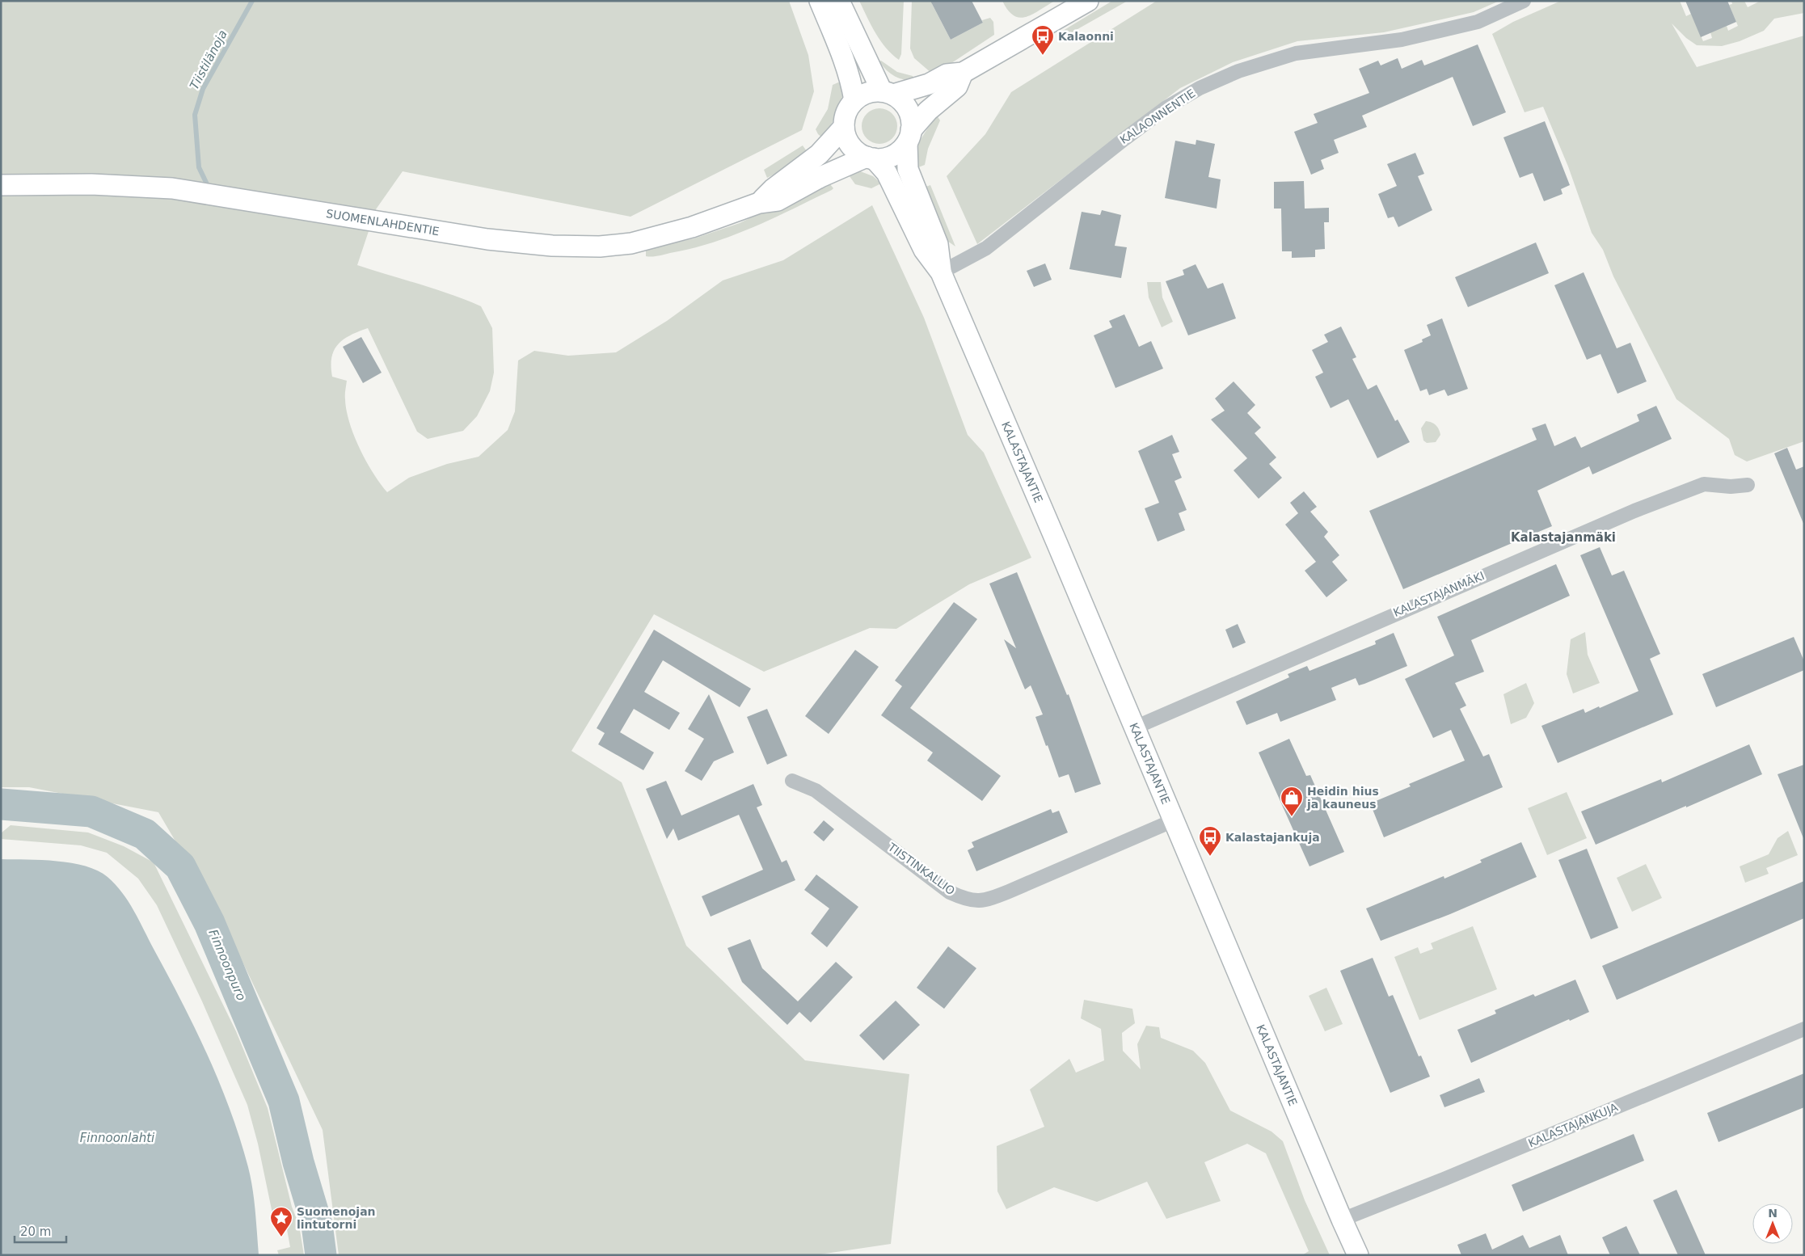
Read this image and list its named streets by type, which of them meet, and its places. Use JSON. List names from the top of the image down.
{
  "streets": {
    "main road": ["SUOMENLAHDENTIE", "KALASTAJANTIE"],
    "street": [
      "KALAONNENTIE",
      "KALASTAJANMÄKI",
      "TIISTINKALLIO",
      "KALASTAJANKUJA"
    ]
  },
  "crossings": [
    ["KALAONNENTIE", "KALASTAJANTIE"],
    ["SUOMENLAHDENTIE", "KALASTAJANTIE"],
    ["KALASTAJANTIE", "KALASTAJANMÄKI"],
    ["KALASTAJANTIE", "TIISTINKALLIO"],
    ["KALASTAJANTIE", "KALASTAJANKUJA"]
  ],
  "districts": ["Kalastajanmäki"],
  "water": ["Tiistilänoja", "Finnoonpuro", "Finnoonlahti"],
  "places": {
    "bus stop": ["Kalaonni", "Kalastajankuja"],
    "shop": ["Heidin hius ja kauneus"],
    "place": ["Suomenojan lintutorni"]
  },
  "scale_bar": "20 m",
  "north": "top"
}
